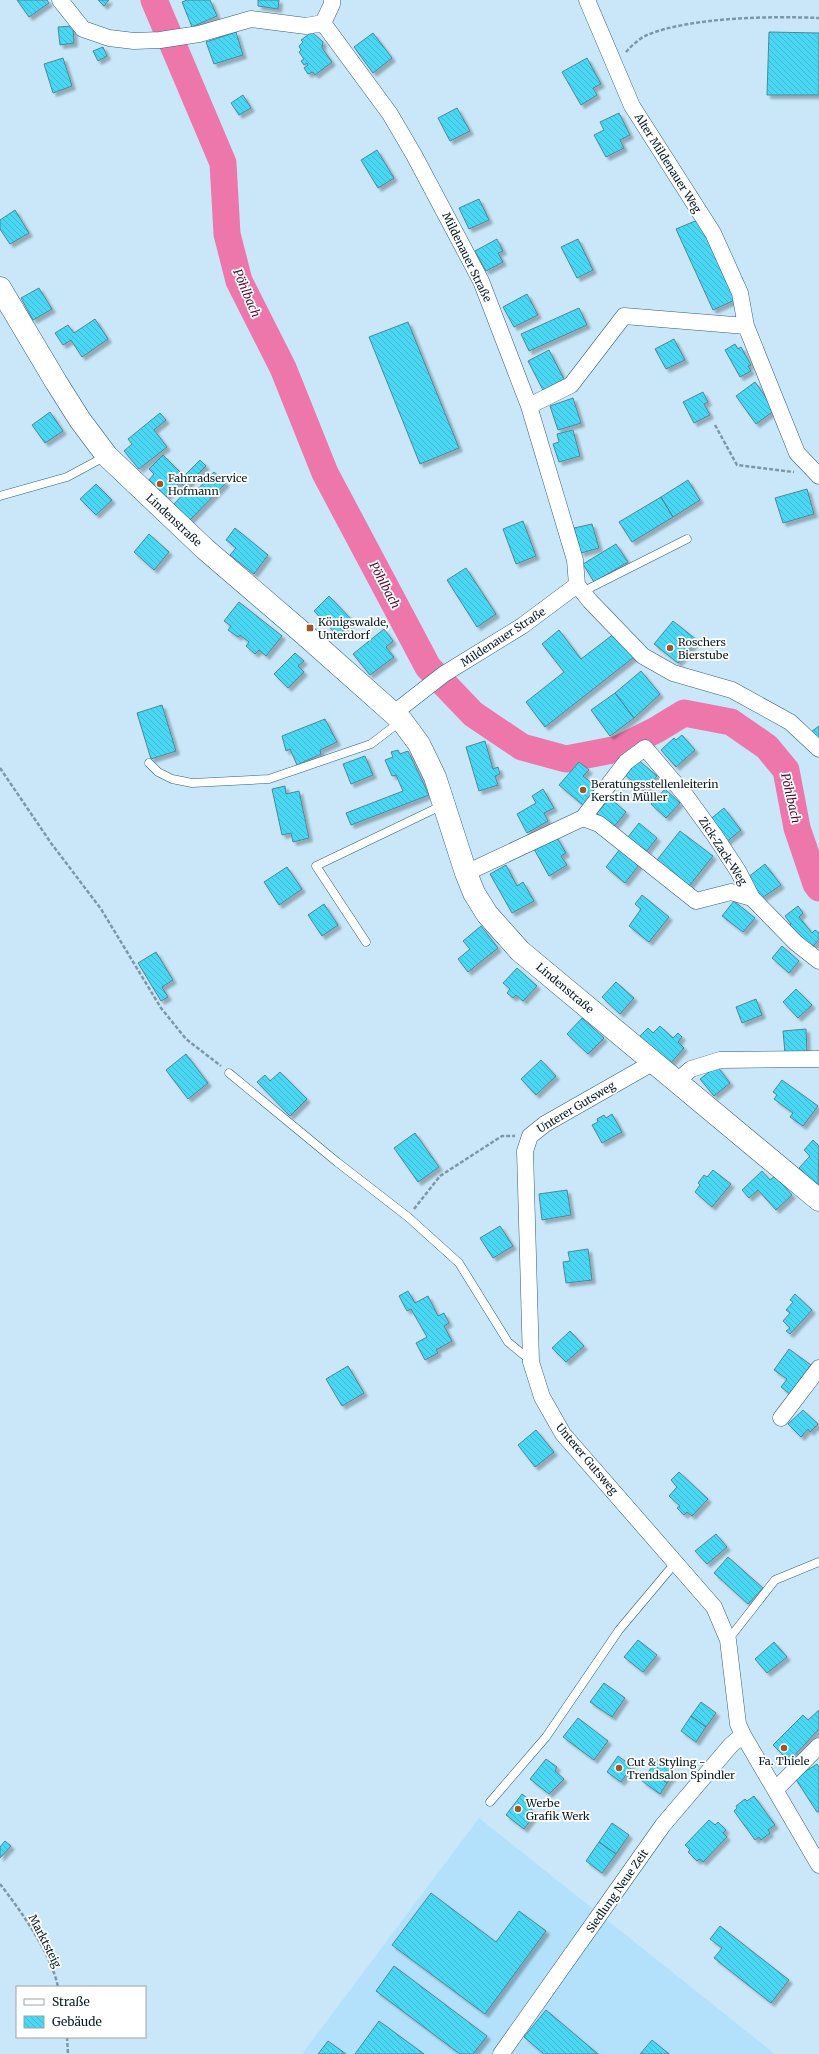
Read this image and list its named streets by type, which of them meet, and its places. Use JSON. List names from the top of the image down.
{
  "streets": {
    "main road": ["Lindenstraße"],
    "street": [
      "Alter Mildenauer Weg",
      "Mildenauer Straße",
      "Zick-Zack-Weg",
      "Unterer Gutsweg",
      "Siedlung Neue Zeit"
    ],
    "path": ["Marktsteig"]
  },
  "crossings": [
    ["Mildenauer Straße", "Lindenstraße"],
    ["Lindenstraße", "Zick-Zack-Weg"],
    ["Lindenstraße", "Unterer Gutsweg"],
    ["Unterer Gutsweg", "Siedlung Neue Zeit"]
  ],
  "water": ["Pöhlbach"],
  "places": {
    "other": [
      "Fahrradservice Hofmann",
      "Roschers Bierstube",
      "Beratungsstellenleiterin Kerstin Müller",
      "Fa. Thiele",
      "Cut & Styling - Trendsalon Spindler",
      "Werbe Grafik Werk"
    ],
    "transit": ["Königswalde, Unterdorf"]
  },
  "legend": ["Straße", "Gebäude"]
}
